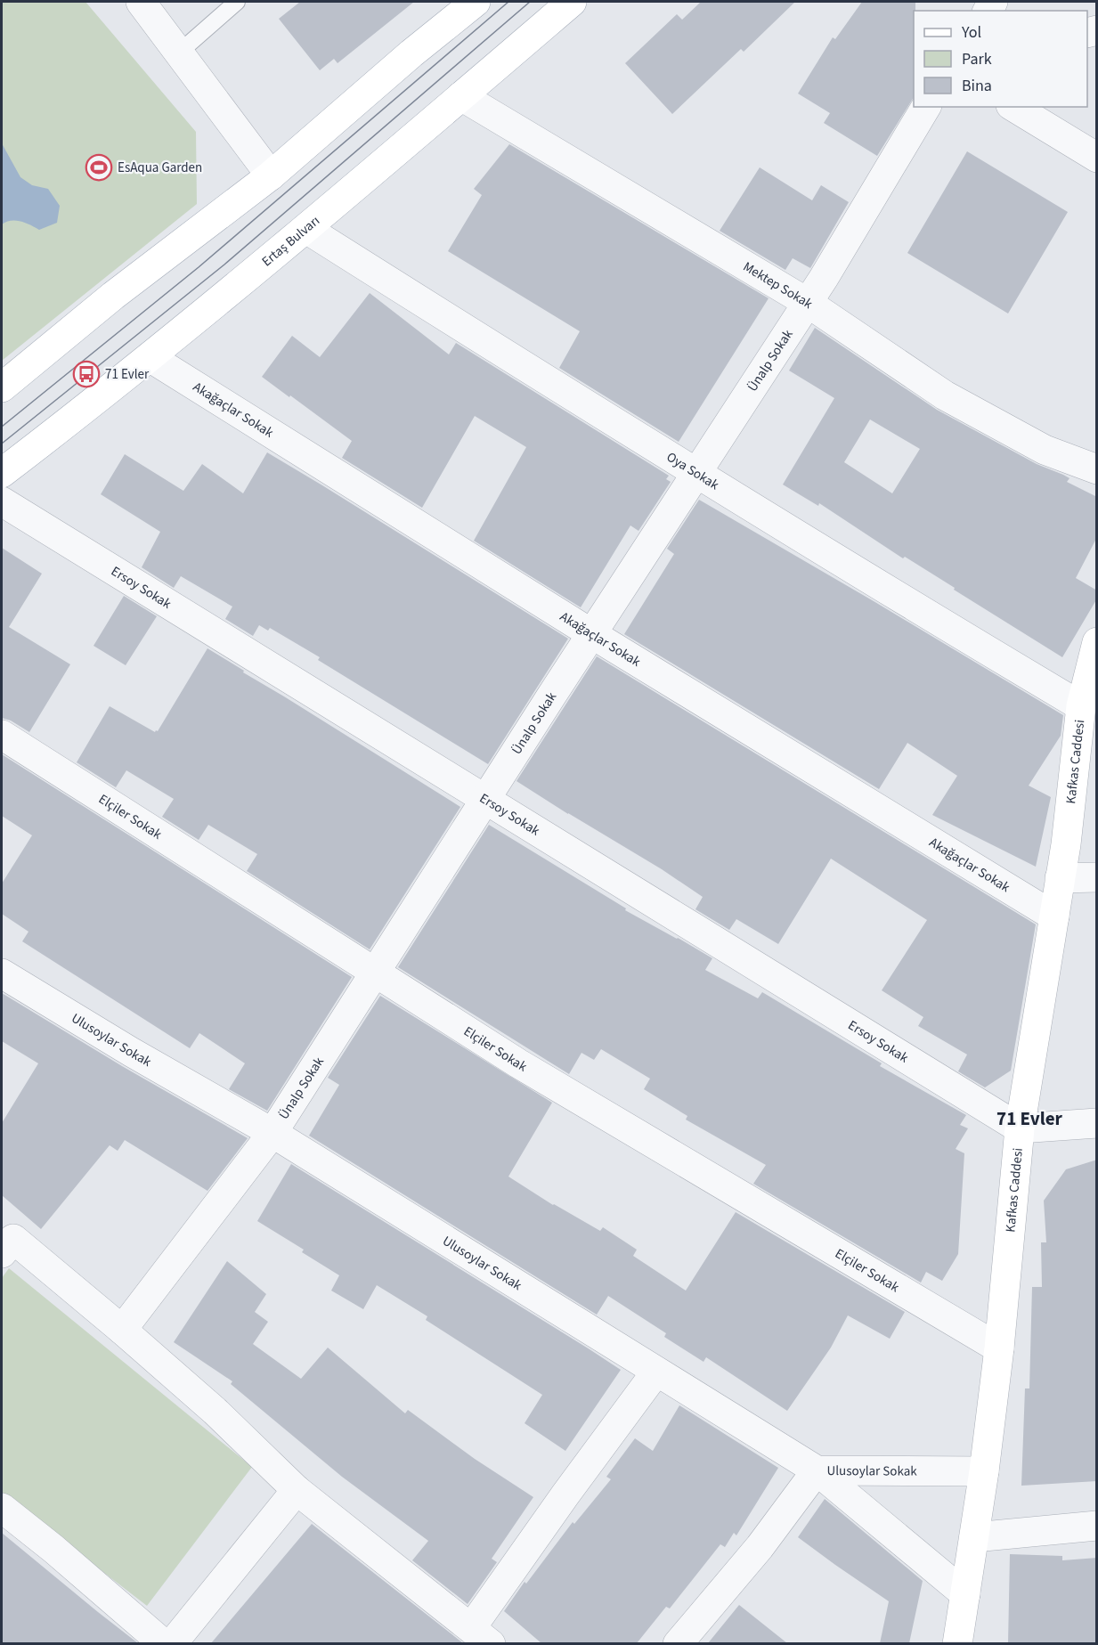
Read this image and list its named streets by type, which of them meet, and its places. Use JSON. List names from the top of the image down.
{
  "streets": {
    "main road": ["Ertaş Bulvarı", "Kafkas Caddesi"],
    "street": [
      "Mektep Sokak",
      "Ünalp Sokak",
      "Akağaçlar Sokak",
      "Oya Sokak",
      "Ersoy Sokak",
      "Elçiler Sokak",
      "Ulusoylar Sokak"
    ]
  },
  "crossings": [
    ["Ertaş Bulvarı", "Mektep Sokak"],
    ["Ertaş Bulvarı", "Akağaçlar Sokak"],
    ["Ertaş Bulvarı", "Oya Sokak"],
    ["Mektep Sokak", "Ünalp Sokak"],
    ["Ünalp Sokak", "Akağaçlar Sokak"],
    ["Ünalp Sokak", "Oya Sokak"],
    ["Ünalp Sokak", "Ersoy Sokak"],
    ["Ünalp Sokak", "Elçiler Sokak"],
    ["Ünalp Sokak", "Ulusoylar Sokak"],
    ["Akağaçlar Sokak", "Kafkas Caddesi"],
    ["Oya Sokak", "Kafkas Caddesi"],
    ["Ersoy Sokak", "Kafkas Caddesi"],
    ["Kafkas Caddesi", "Elçiler Sokak"],
    ["Kafkas Caddesi", "Ulusoylar Sokak"]
  ],
  "districts": ["71 Evler"],
  "places": {
    "sports": ["EsAqua Garden"],
    "bus stop": ["71 Evler"]
  },
  "legend": ["Yol", "Park", "Bina"]
}
